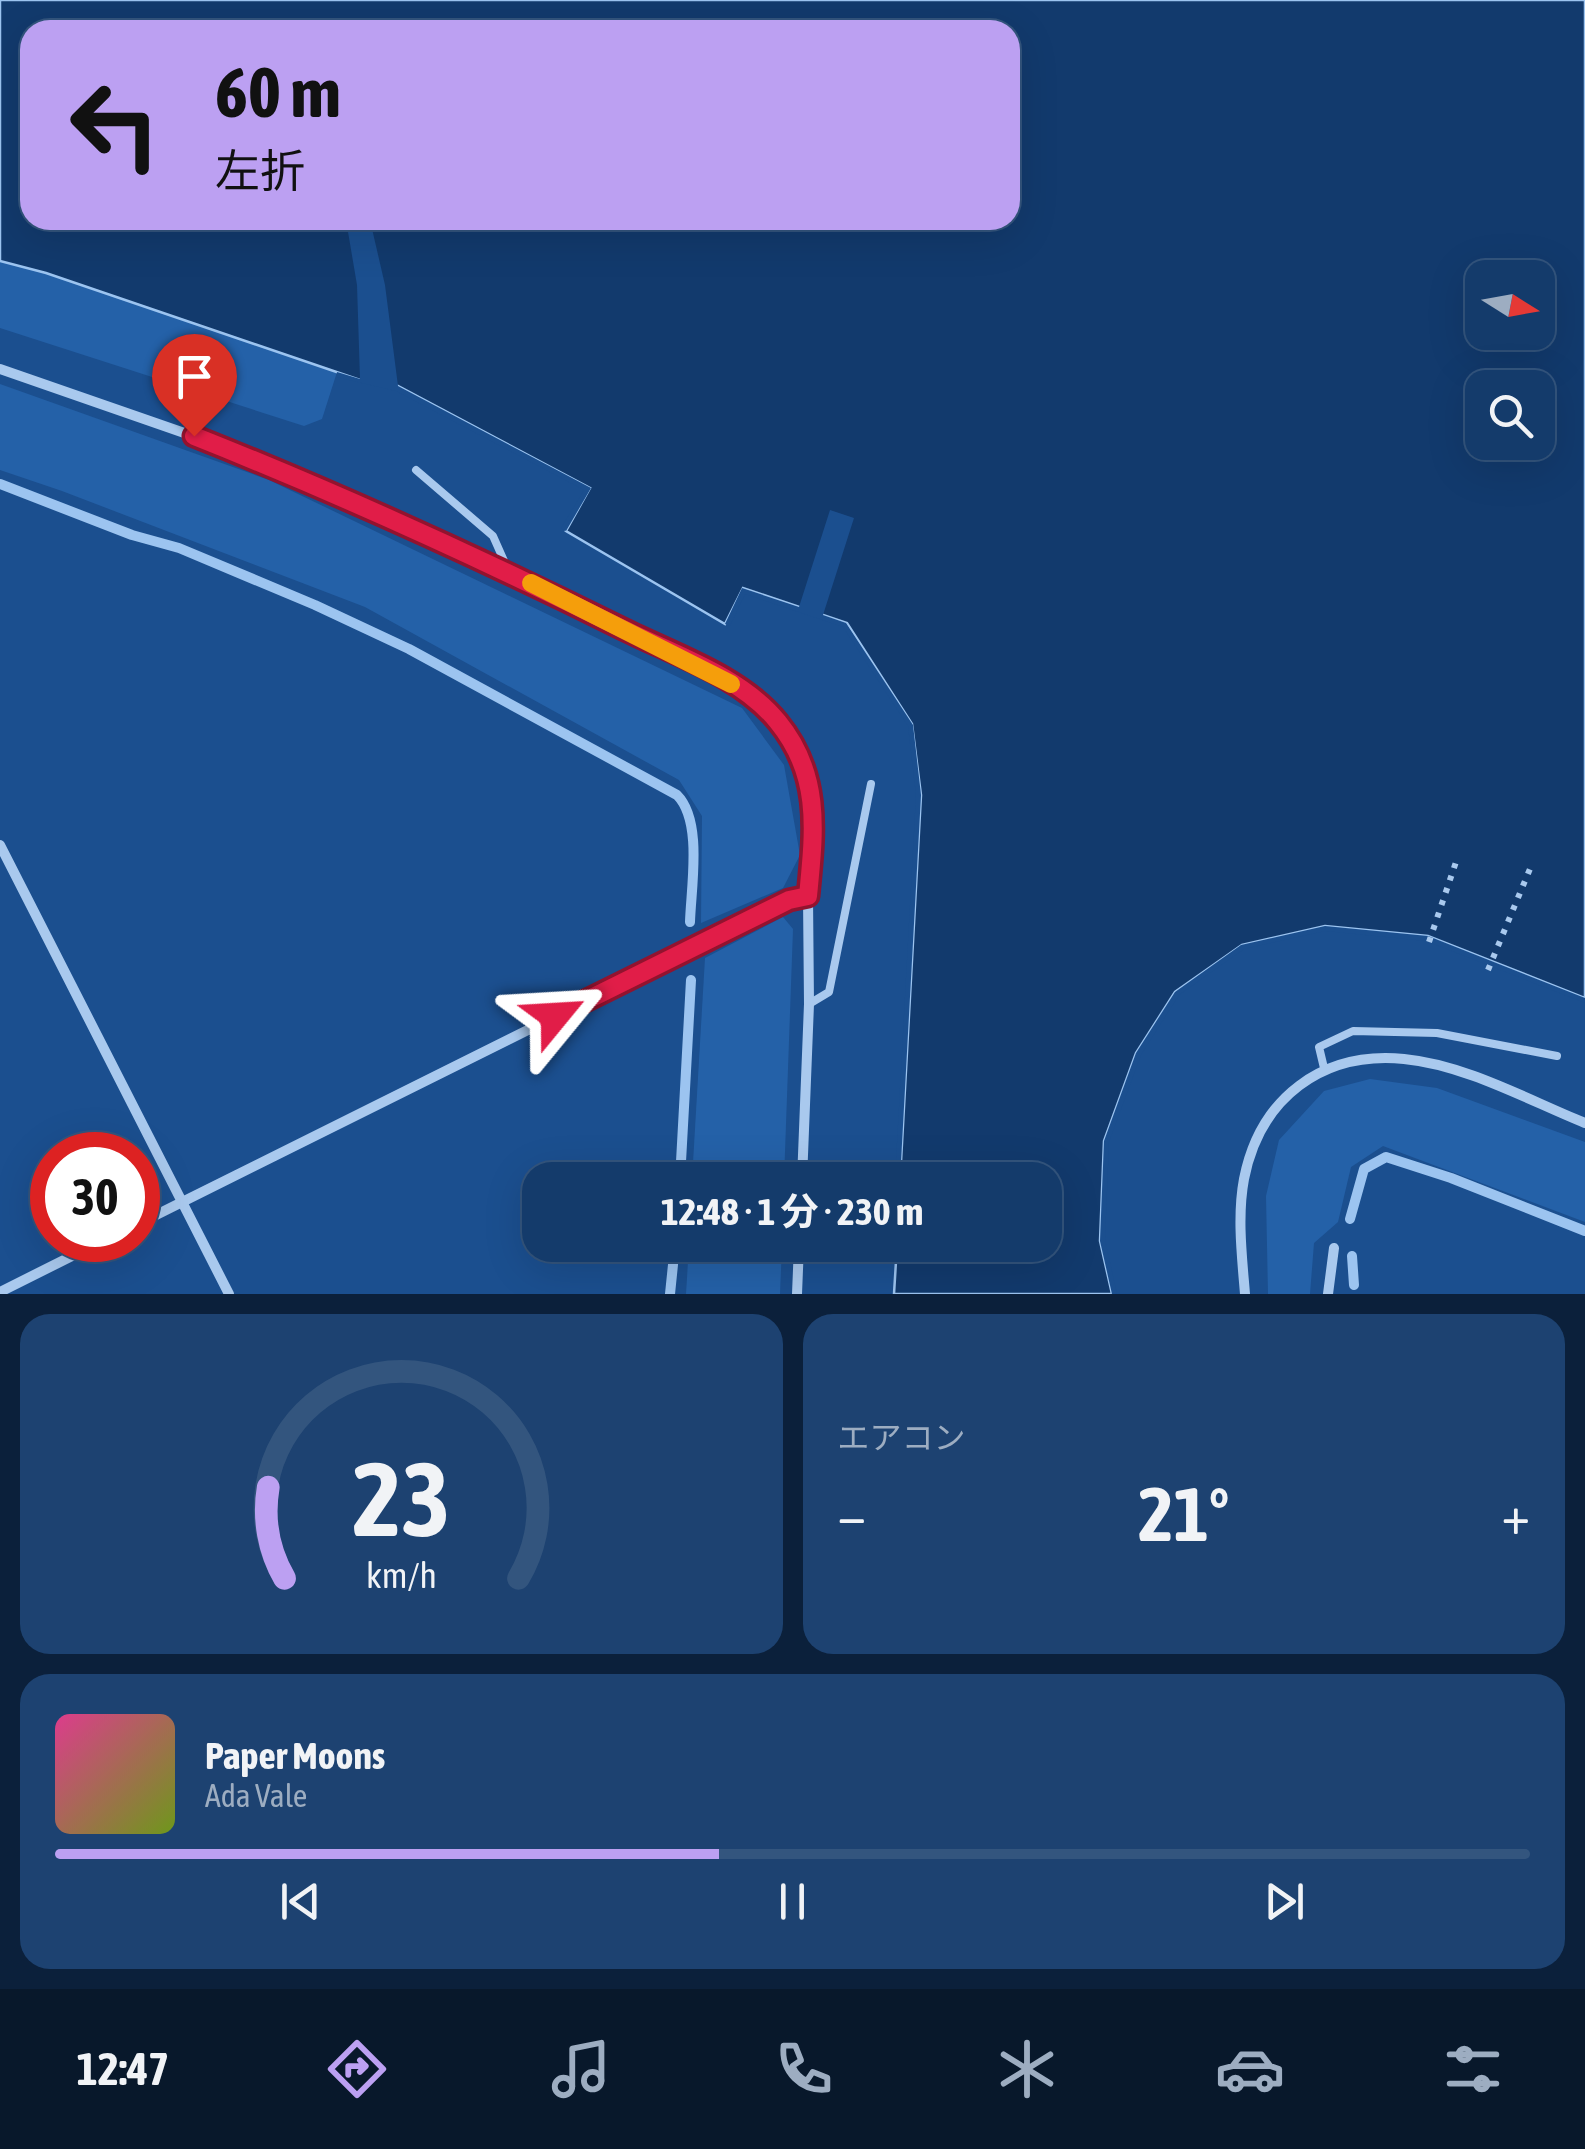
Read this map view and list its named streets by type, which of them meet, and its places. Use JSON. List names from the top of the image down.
{
  "north": "right",
  "page": {
    "turn": ["60 m", "左折"],
    "limit": "30",
    "trip": "12:48 · 1 分 · 230 m",
    "tile": "エアコン",
    "heat": ["−", "21°", "+"],
    "song": ["Paper Moons", "Ada Vale"],
    "tabs": "12:47",
    "gauge": ["23", "km/h"]
  }
}
